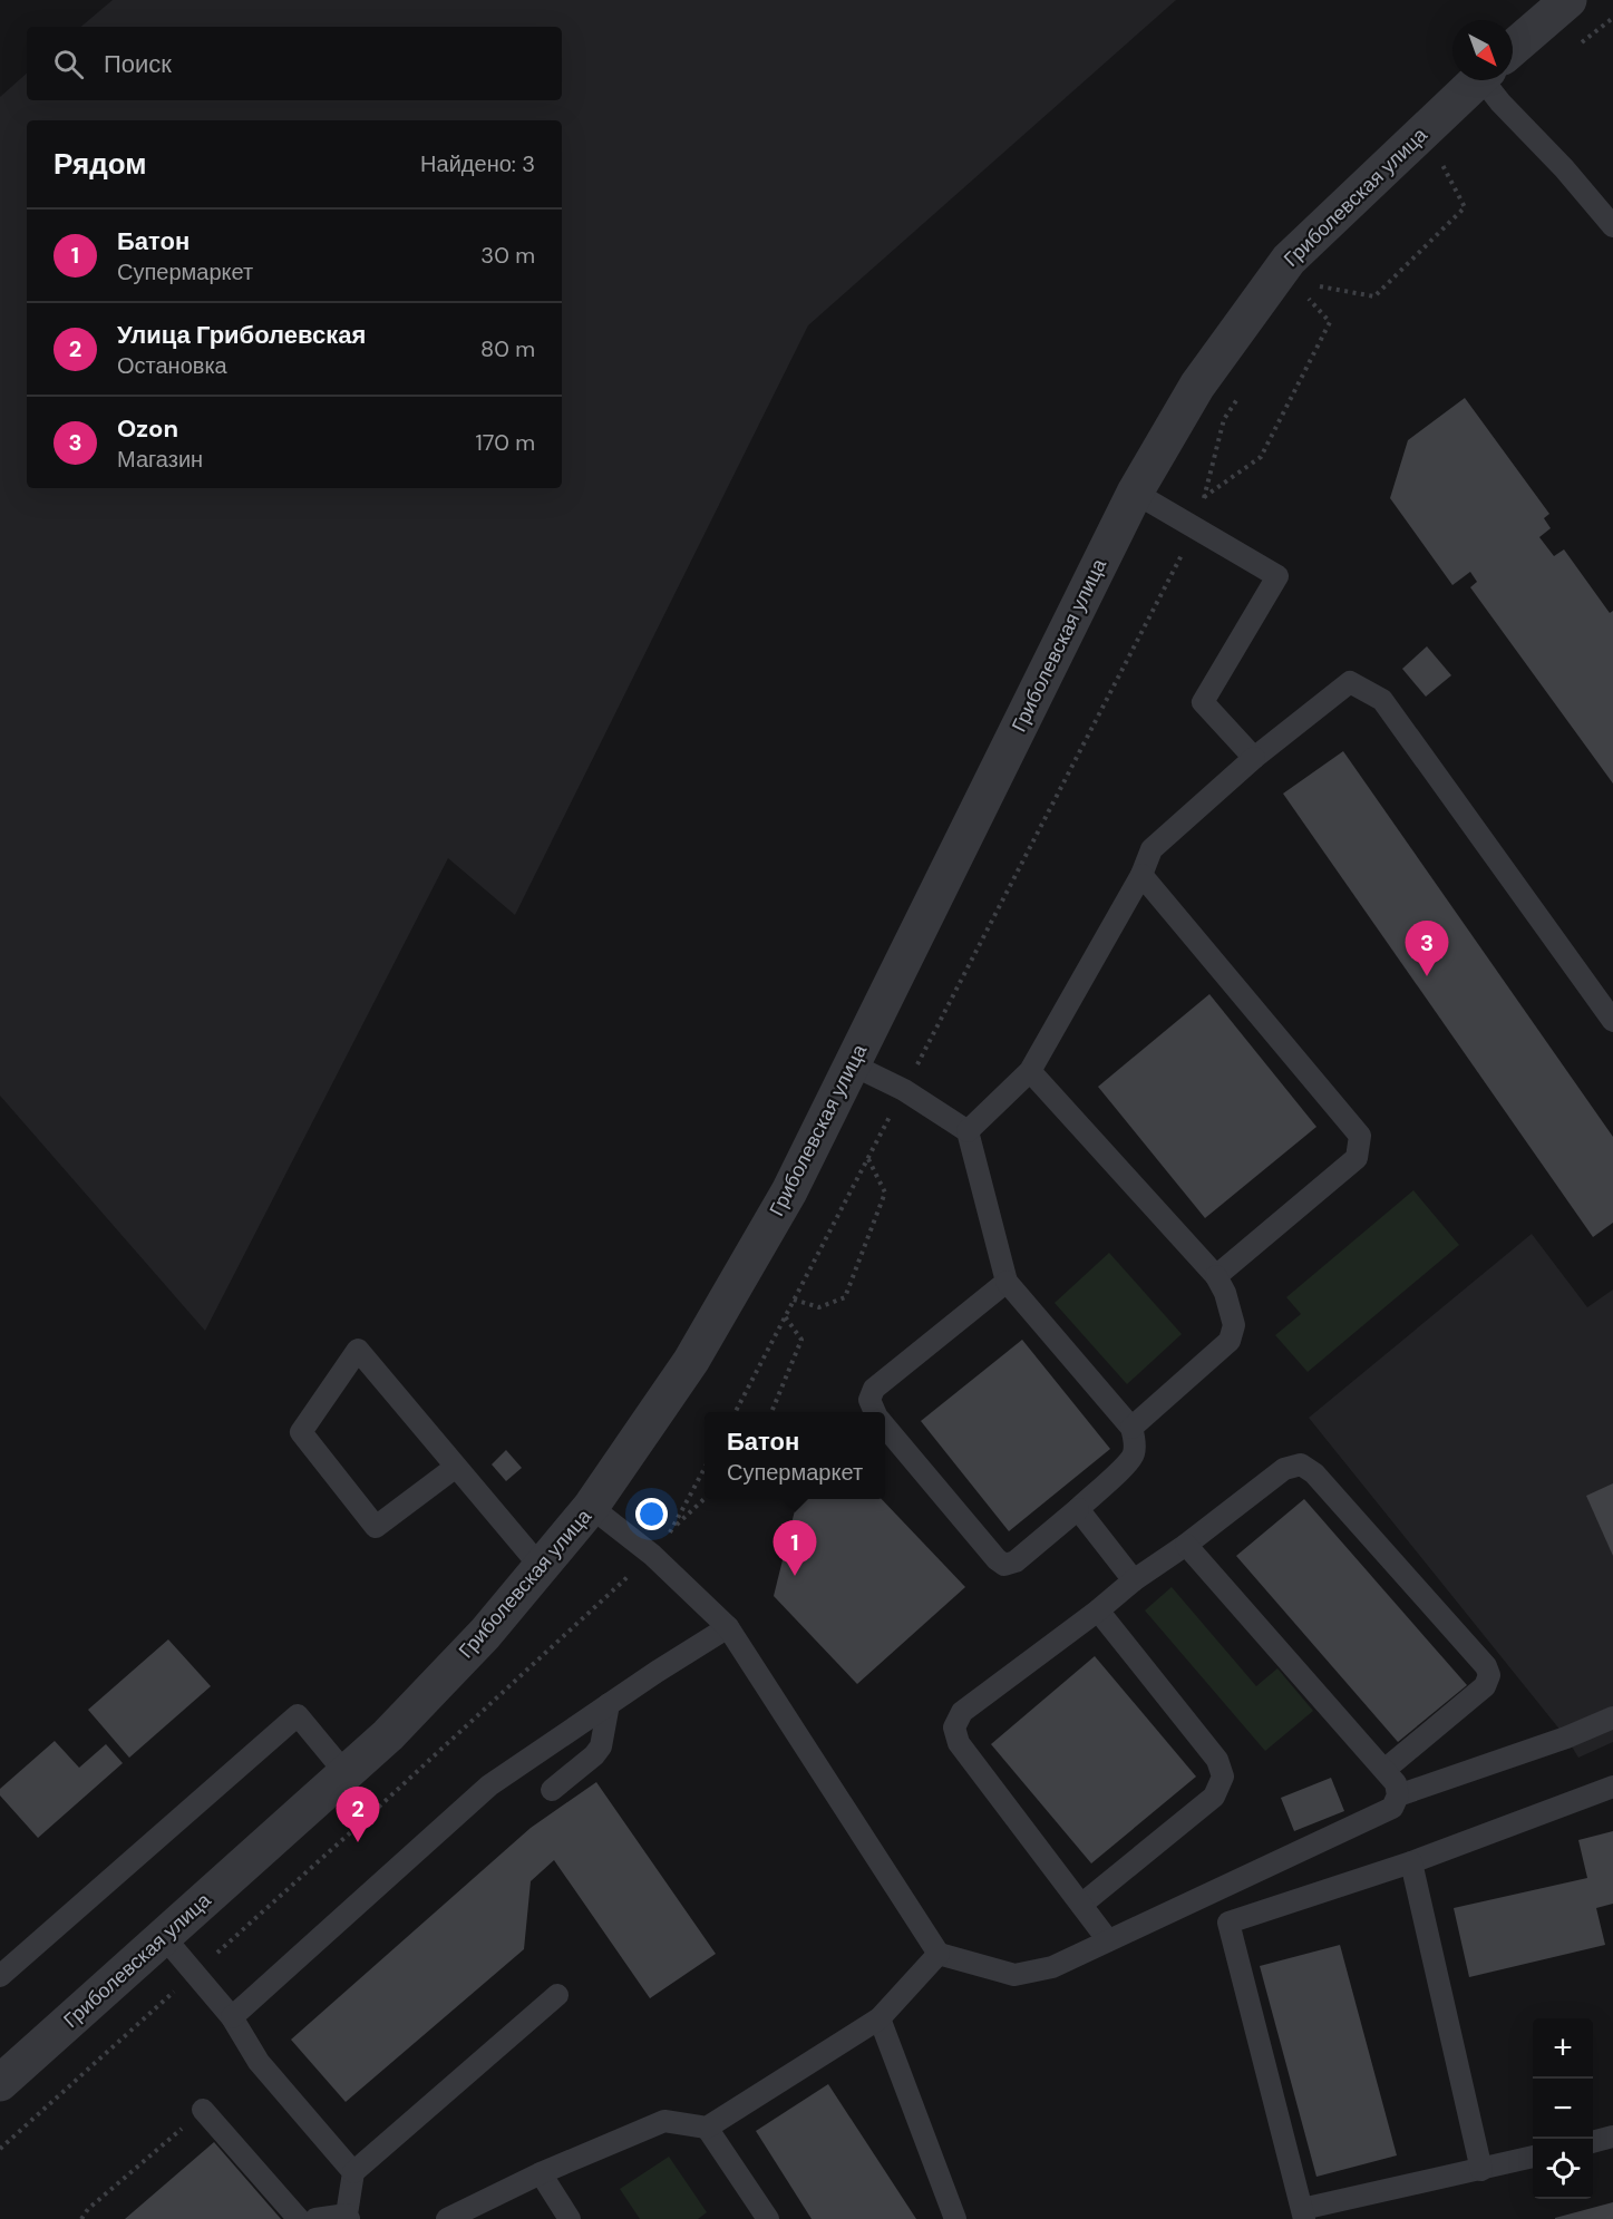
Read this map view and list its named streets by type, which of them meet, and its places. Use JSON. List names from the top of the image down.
{
  "streets": {
    "street": ["Гриболевская улица"]
  },
  "north": "bottom right",
  "page": {
    "search": "Поиск",
    "heading": ["Рядом", "Найдено: 3"],
    "list": [
      {
        "mark": "1",
        "name": "Батон",
        "note": "Супермаркет",
        "value": "30 m"
      },
      {
        "mark": "2",
        "name": "Улица Гриболевская",
        "note": "Остановка",
        "value": "80 m"
      },
      {
        "mark": "3",
        "name": "Ozon",
        "note": "Магазин",
        "value": "170 m"
      }
    ],
    "pins": ["3", "1", "2"],
    "popup": ["Батон", "Супермаркет"],
    "map_buttons": ["+", "−"]
  }
}
